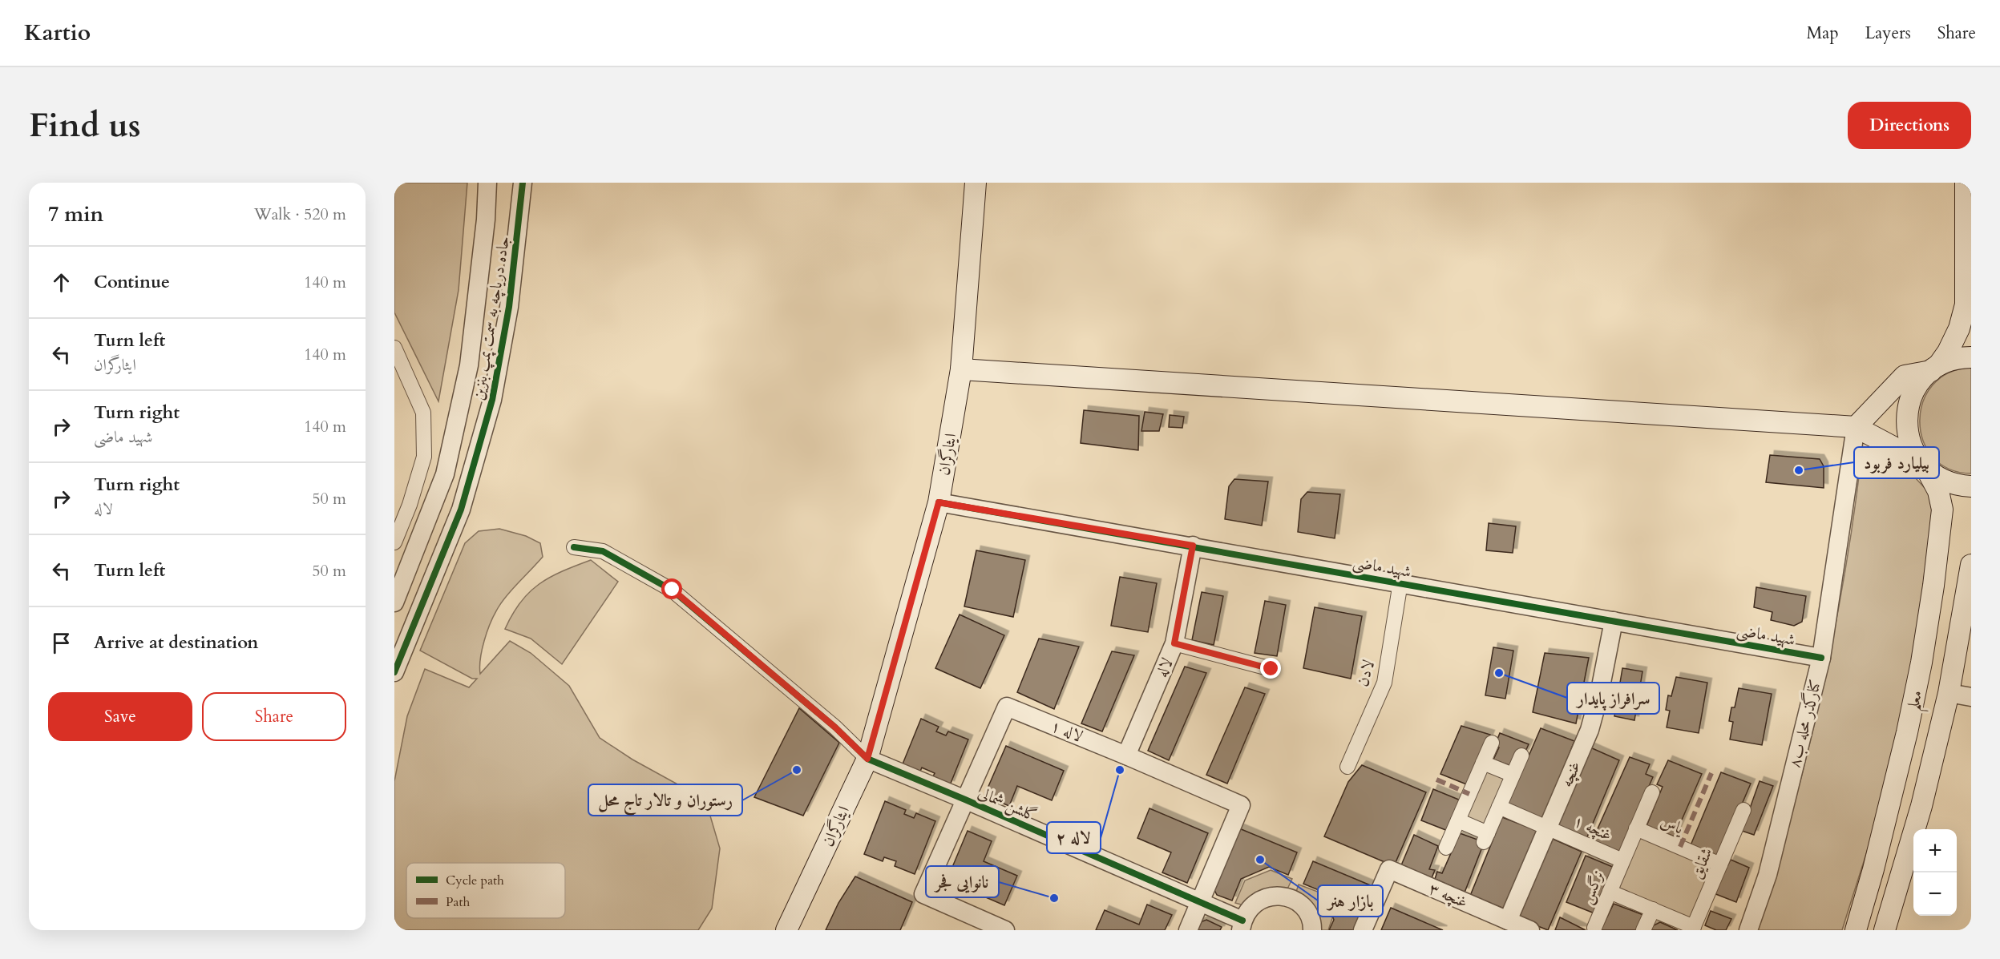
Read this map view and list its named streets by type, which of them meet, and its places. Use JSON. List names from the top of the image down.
{
  "streets": {
    "main road": ["ایثارگران", "معلم"],
    "street": [
      "جاده دریاچه به سمت پمپ بنزین",
      "شهید ماضی",
      "لاله",
      "لادن",
      "کنارگذر محله ب۸",
      "لاله ۱",
      "غنچه",
      "گلشن شمالی",
      "یاس",
      "غنچه ۱",
      "شقایق",
      "نرگس",
      "غنچه ۳"
    ]
  },
  "crossings": [
    ["ایثارگران", "شهید ماضی"],
    ["ایثارگران", "گلشن شمالی"],
    ["شهید ماضی", "لاله"],
    ["شهید ماضی", "لادن"],
    ["شهید ماضی", "کنارگذر محله ب۸"],
    ["شهید ماضی", "غنچه"],
    ["لاله", "لاله ۱"],
    ["لاله ۱", "گلشن شمالی"],
    ["غنچه", "غنچه ۱"],
    ["غنچه", "غنچه ۳"],
    ["یاس", "شقایق"],
    ["یاس", "نرگس"],
    ["غنچه ۱", "نرگس"]
  ],
  "places": [
    "بیلیارد فربود",
    "سرافراز پایدار",
    "رستوران و تالار تاج محل",
    "لاله ۲",
    "بازار هنر",
    "نانوایی فجر"
  ],
  "legend": ["Cycle path", "Path"],
  "page": {
    "header": "Kartio",
    "nav": ["Map", "Layers", "Share"],
    "buttons": [
      "Directions",
      ["Save", "Share"]
    ],
    "title": "Find us",
    "heading": ["7 min", "Walk · 520 m"],
    "list": [
      ["Continue", "140 m"],
      ["Turn left", "ایثارگران", "140 m"],
      ["Turn right", "شهید ماضی", "140 m"],
      ["Turn right", "لاله", "50 m"],
      ["Turn left", "50 m"],
      "Arrive at destination"
    ],
    "map_buttons": ["+", "−"]
  }
}
